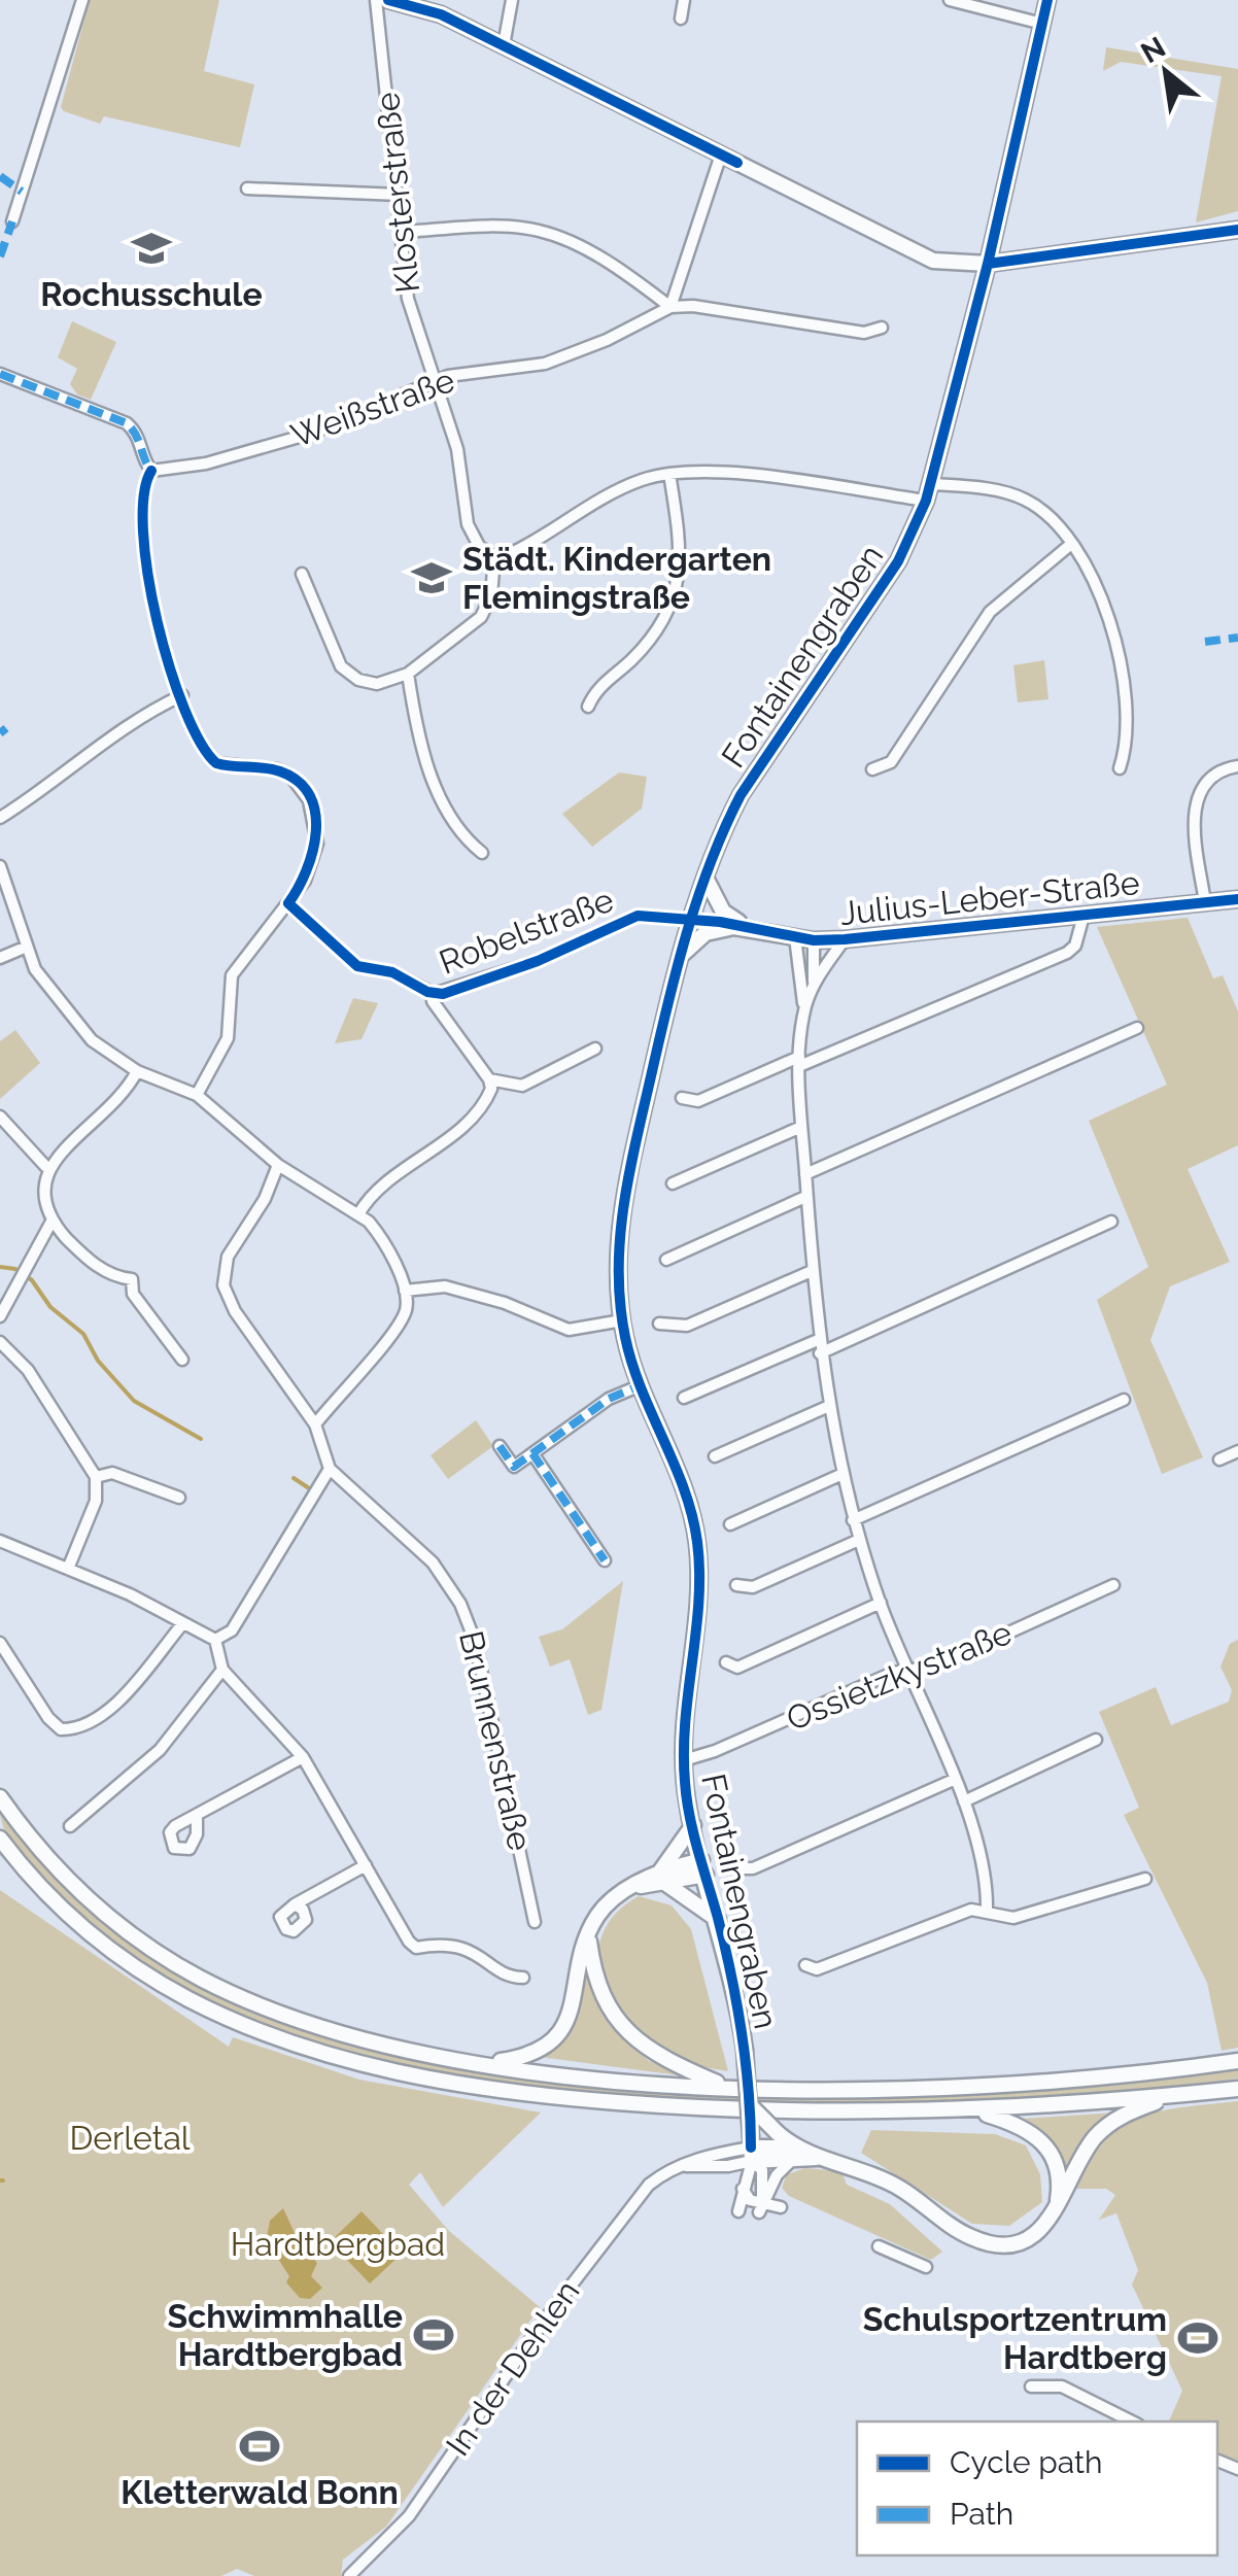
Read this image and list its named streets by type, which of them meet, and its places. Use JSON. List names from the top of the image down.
{
  "streets": {
    "main road": ["Fontainengraben", "Julius-Leber-Straße"],
    "street": [
      "Klosterstraße",
      "Weißstraße",
      "Robelstraße",
      "Ossietzkystraße",
      "Brunnenstraße",
      "In der Dehlen"
    ]
  },
  "crossings": [
    ["Klosterstraße", "Weißstraße"],
    ["Fontainengraben", "Julius-Leber-Straße"],
    ["Fontainengraben", "Robelstraße"],
    ["Fontainengraben", "Ossietzkystraße"],
    ["Fontainengraben", "In der Dehlen"],
    ["Julius-Leber-Straße", "Robelstraße"]
  ],
  "parks": ["Derletal", "Hardtbergbad"],
  "places": {
    "school or university": ["Rochusschule", "Städt. Kindergarten Flemingstraße"],
    "sports": ["Schwimmhalle Hardtbergbad", "Schulsportzentrum Hardtberg", "Kletterwald Bonn"]
  },
  "legend": ["Cycle path", "Path"],
  "north": "top left"
}
